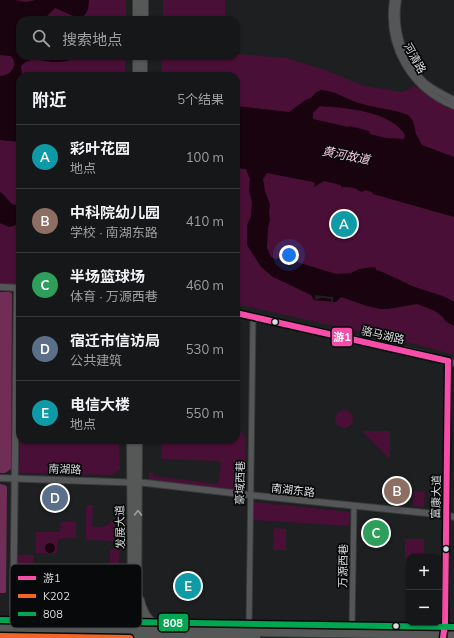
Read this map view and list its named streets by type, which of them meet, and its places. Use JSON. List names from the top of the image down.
{
  "streets": {
    "main road": ["发展大道"],
    "street": [
      "河清路",
      "骆马湖路",
      "南湖路",
      "豪域西巷",
      "南湖东路",
      "富康大道",
      "万源西巷"
    ]
  },
  "crossings": [
    ["骆马湖路", "豪域西巷"],
    ["骆马湖路", "富康大道"],
    ["南湖路", "南湖东路"],
    ["南湖路", "发展大道"],
    ["豪域西巷", "南湖东路"],
    ["南湖东路", "富康大道"],
    ["南湖东路", "发展大道"],
    ["南湖东路", "万源西巷"]
  ],
  "water": ["黄河故道"],
  "lines": ["transit line 游1", "transit line 808", "transit line K202"],
  "legend": ["游1", "K202", "808"],
  "page": {
    "search": "搜索地点",
    "heading": ["附近", "5个结果"],
    "list": [
      {
        "mark": "A",
        "name": "彩叶花园",
        "note": "地点",
        "value": "100 m"
      },
      {
        "mark": "B",
        "name": "中科院幼儿园",
        "note": "学校 · 南湖东路",
        "value": "410 m"
      },
      {
        "mark": "C",
        "name": "半场篮球场",
        "note": "体育 · 万源西巷",
        "value": "460 m"
      },
      {
        "mark": "D",
        "name": "宿迁市信访局",
        "note": "公共建筑",
        "value": "530 m"
      },
      {
        "mark": "E",
        "name": "电信大楼",
        "note": "地点",
        "value": "550 m"
      }
    ],
    "pins": [
      "A",
      "B",
      "D",
      "C",
      "E"
    ],
    "map_buttons": ["+", "−"]
  }
}
